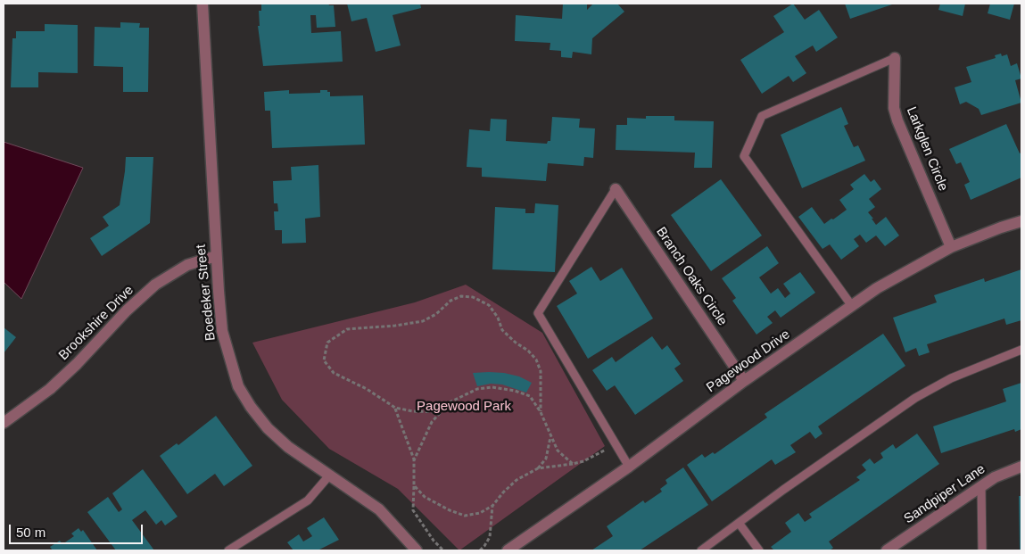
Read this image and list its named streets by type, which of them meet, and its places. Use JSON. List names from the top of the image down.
{
  "streets": {
    "street": [
      "Larkglen Circle",
      "Branch Oaks Circle",
      "Boedeker Street",
      "Brookshire Drive",
      "Pagewood Drive",
      "Sandpiper Lane"
    ]
  },
  "crossings": [
    ["Larkglen Circle", "Pagewood Drive"],
    ["Branch Oaks Circle", "Pagewood Drive"],
    ["Boedeker Street", "Brookshire Drive"]
  ],
  "parks": ["Pagewood Park"],
  "scale_bar": "50 m"
}
